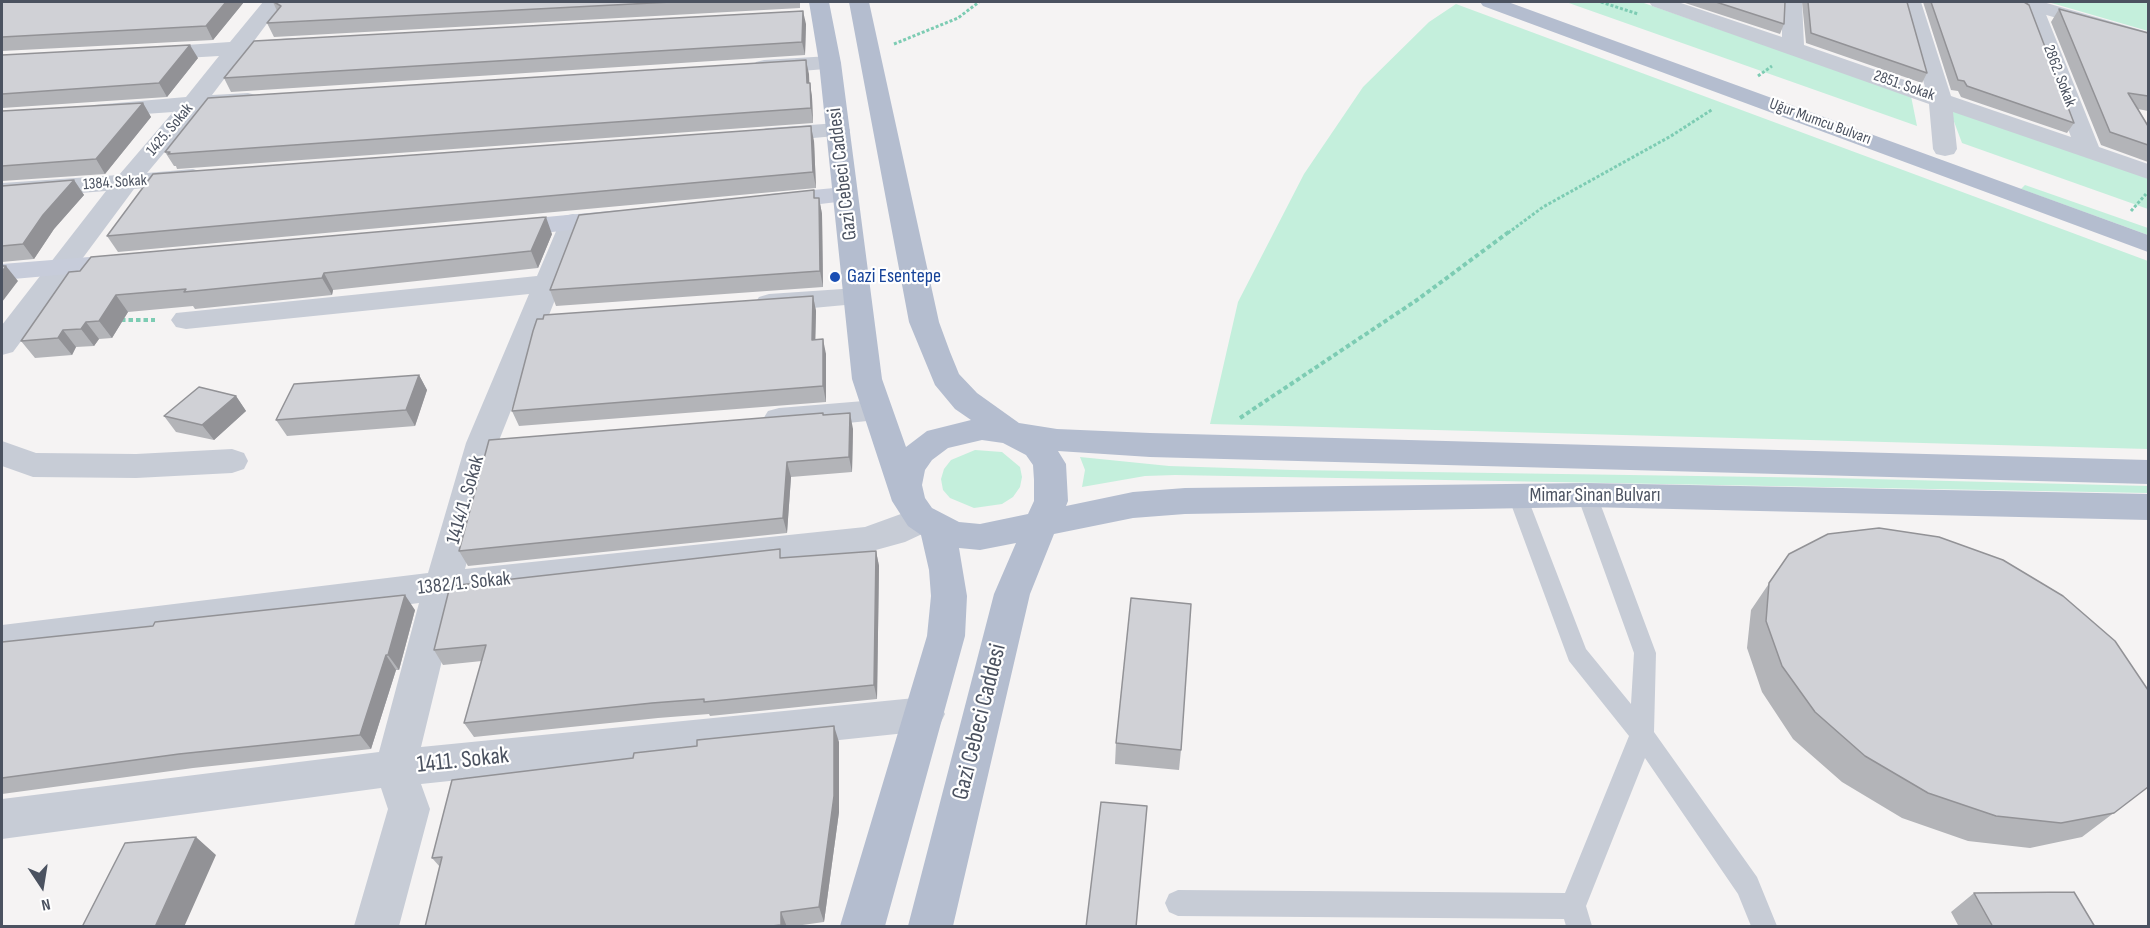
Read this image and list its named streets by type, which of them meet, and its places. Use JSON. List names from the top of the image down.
{
  "streets": {
    "main road": ["Uğur Mumcu Bulvarı", "Gazi Cebeci Caddesi", "Mimar Sinan Bulvarı"],
    "street": [
      "2862. Sokak",
      "2851. Sokak",
      "1425. Sokak",
      "1384. Sokak",
      "1414/1. Sokak",
      "1382/1. Sokak",
      "1411. Sokak"
    ]
  },
  "crossings": [
    ["2862. Sokak", "2851. Sokak"],
    ["1425. Sokak", "1384. Sokak"],
    ["Gazi Cebeci Caddesi", "Mimar Sinan Bulvarı"],
    ["Gazi Cebeci Caddesi", "1382/1. Sokak"],
    ["Mimar Sinan Bulvarı", "1382/1. Sokak"],
    ["1414/1. Sokak", "1382/1. Sokak"],
    ["1414/1. Sokak", "1411. Sokak"]
  ],
  "places": ["Gazi Esentepe"],
  "north": "bottom"
}
